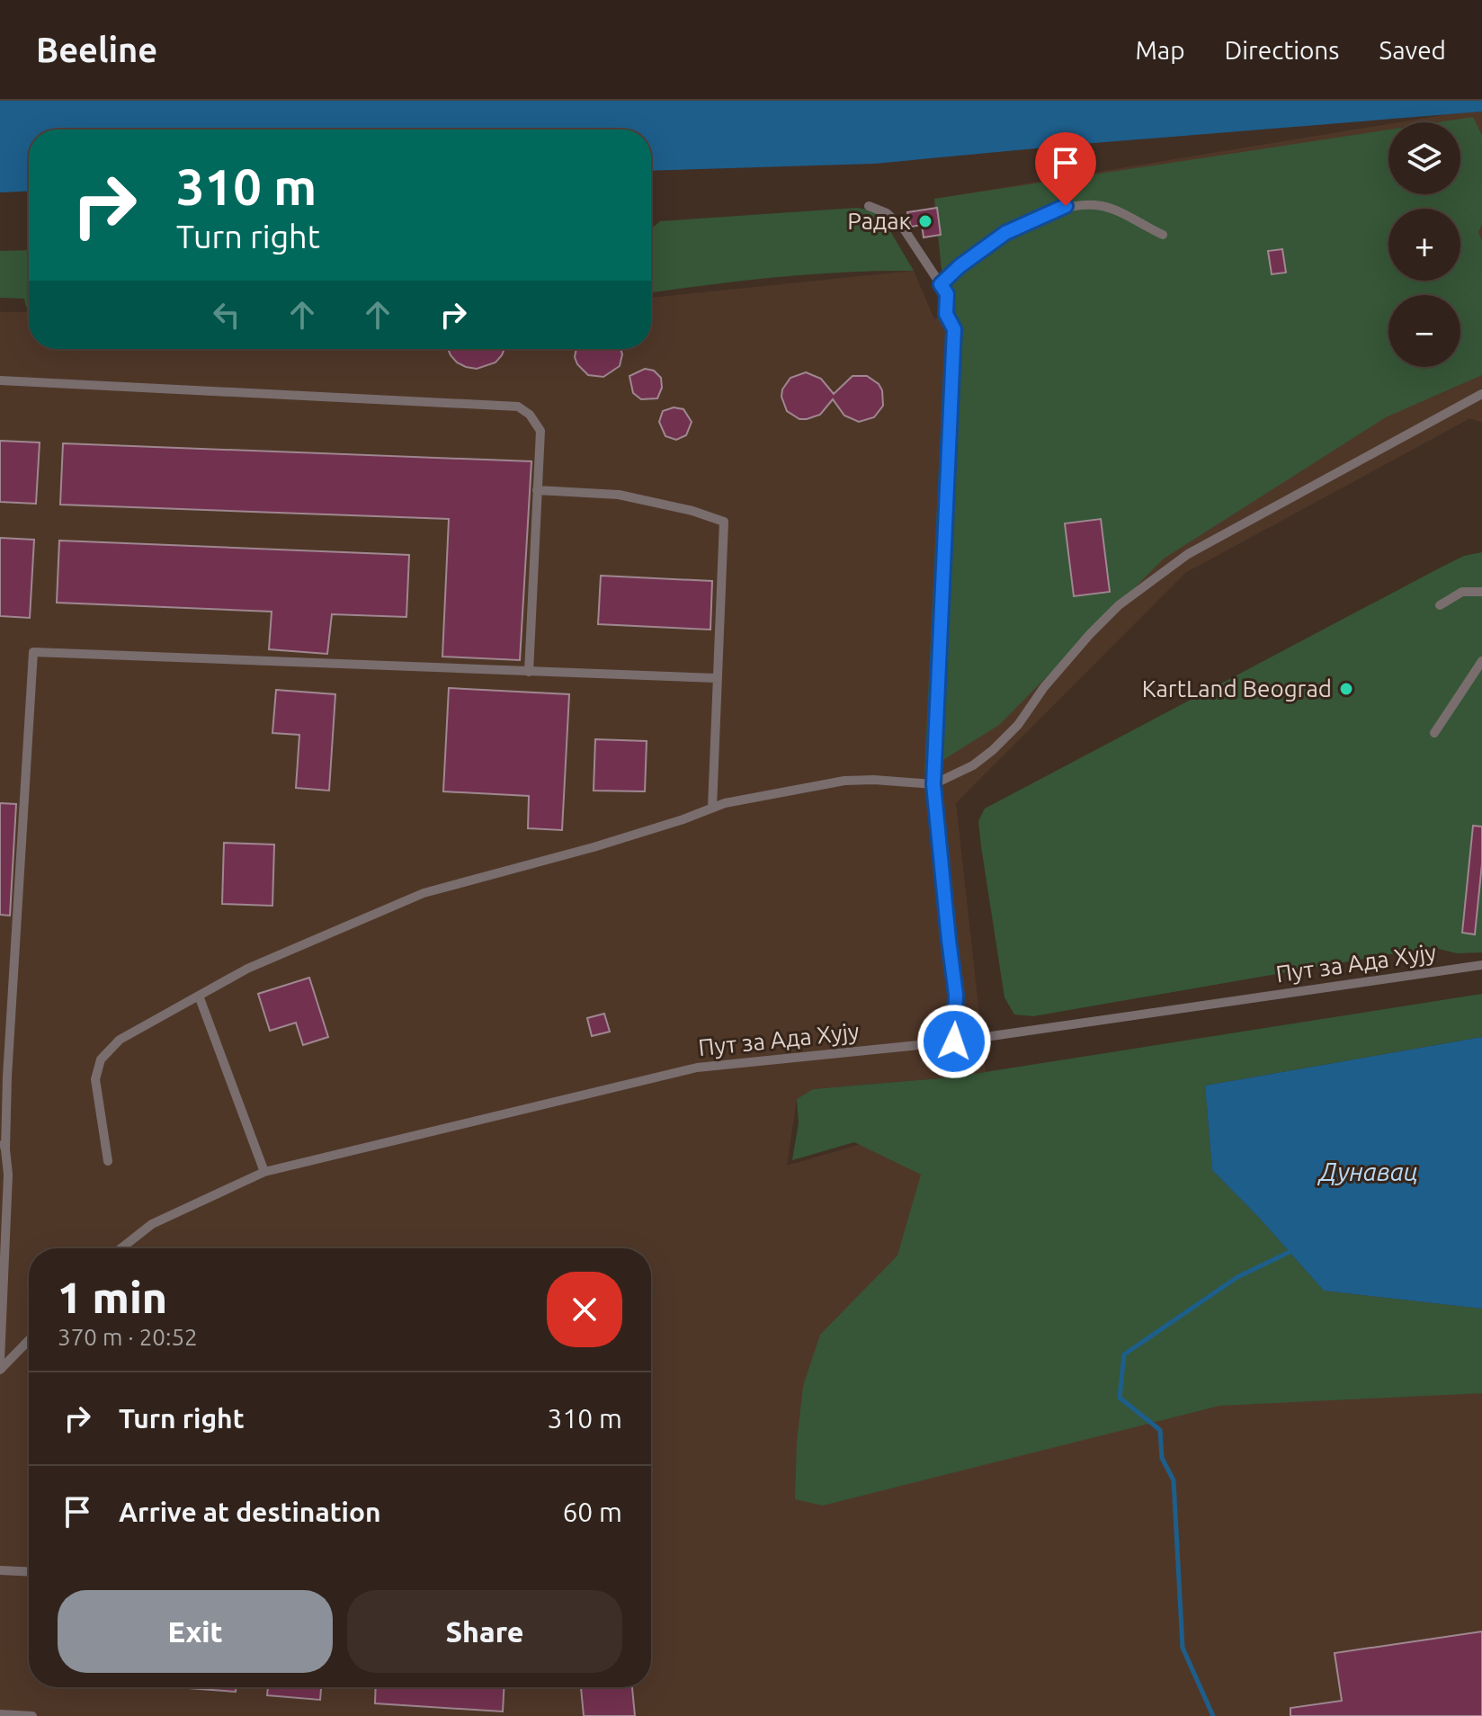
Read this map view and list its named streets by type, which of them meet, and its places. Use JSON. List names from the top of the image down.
{
  "streets": {
    "lane": ["Пут за Ада Хују"]
  },
  "water": ["Дунавац"],
  "places": ["Радак", "KartLand Beograd"],
  "page": {
    "header": "Beeline",
    "nav": ["Map", "Directions", "Saved"],
    "map_buttons": ["+", "−"],
    "turn": ["310 m", "Turn right"],
    "heading": ["1 min", "370 m · 20:52"],
    "list": [
      {
        "name": "Turn right",
        "value": "310 m"
      },
      {
        "name": "Arrive at destination",
        "value": "60 m"
      }
    ],
    "buttons": ["Exit", "Share"]
  }
}
